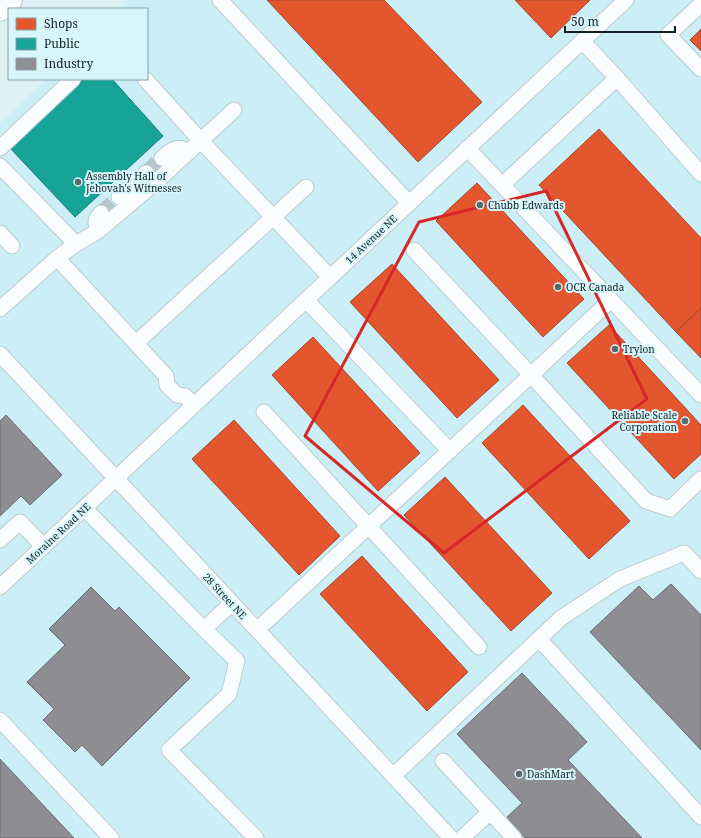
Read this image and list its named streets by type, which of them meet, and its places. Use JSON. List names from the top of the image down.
{
  "streets": {
    "street": ["14 Avenue NE", "Moraine Road NE", "28 Street NE"]
  },
  "crossings": [
    ["14 Avenue NE", "Moraine Road NE"],
    ["14 Avenue NE", "28 Street NE"],
    ["Moraine Road NE", "28 Street NE"]
  ],
  "places": [
    "Assembly Hall of Jehovah's Witnesses",
    "Chubb Edwards",
    "OCR Canada",
    "Trylon",
    "Reliable Scale Corporation",
    "DashMart"
  ],
  "legend": ["Shops", "Public", "Industry"],
  "scale_bar": "50 m"
}
